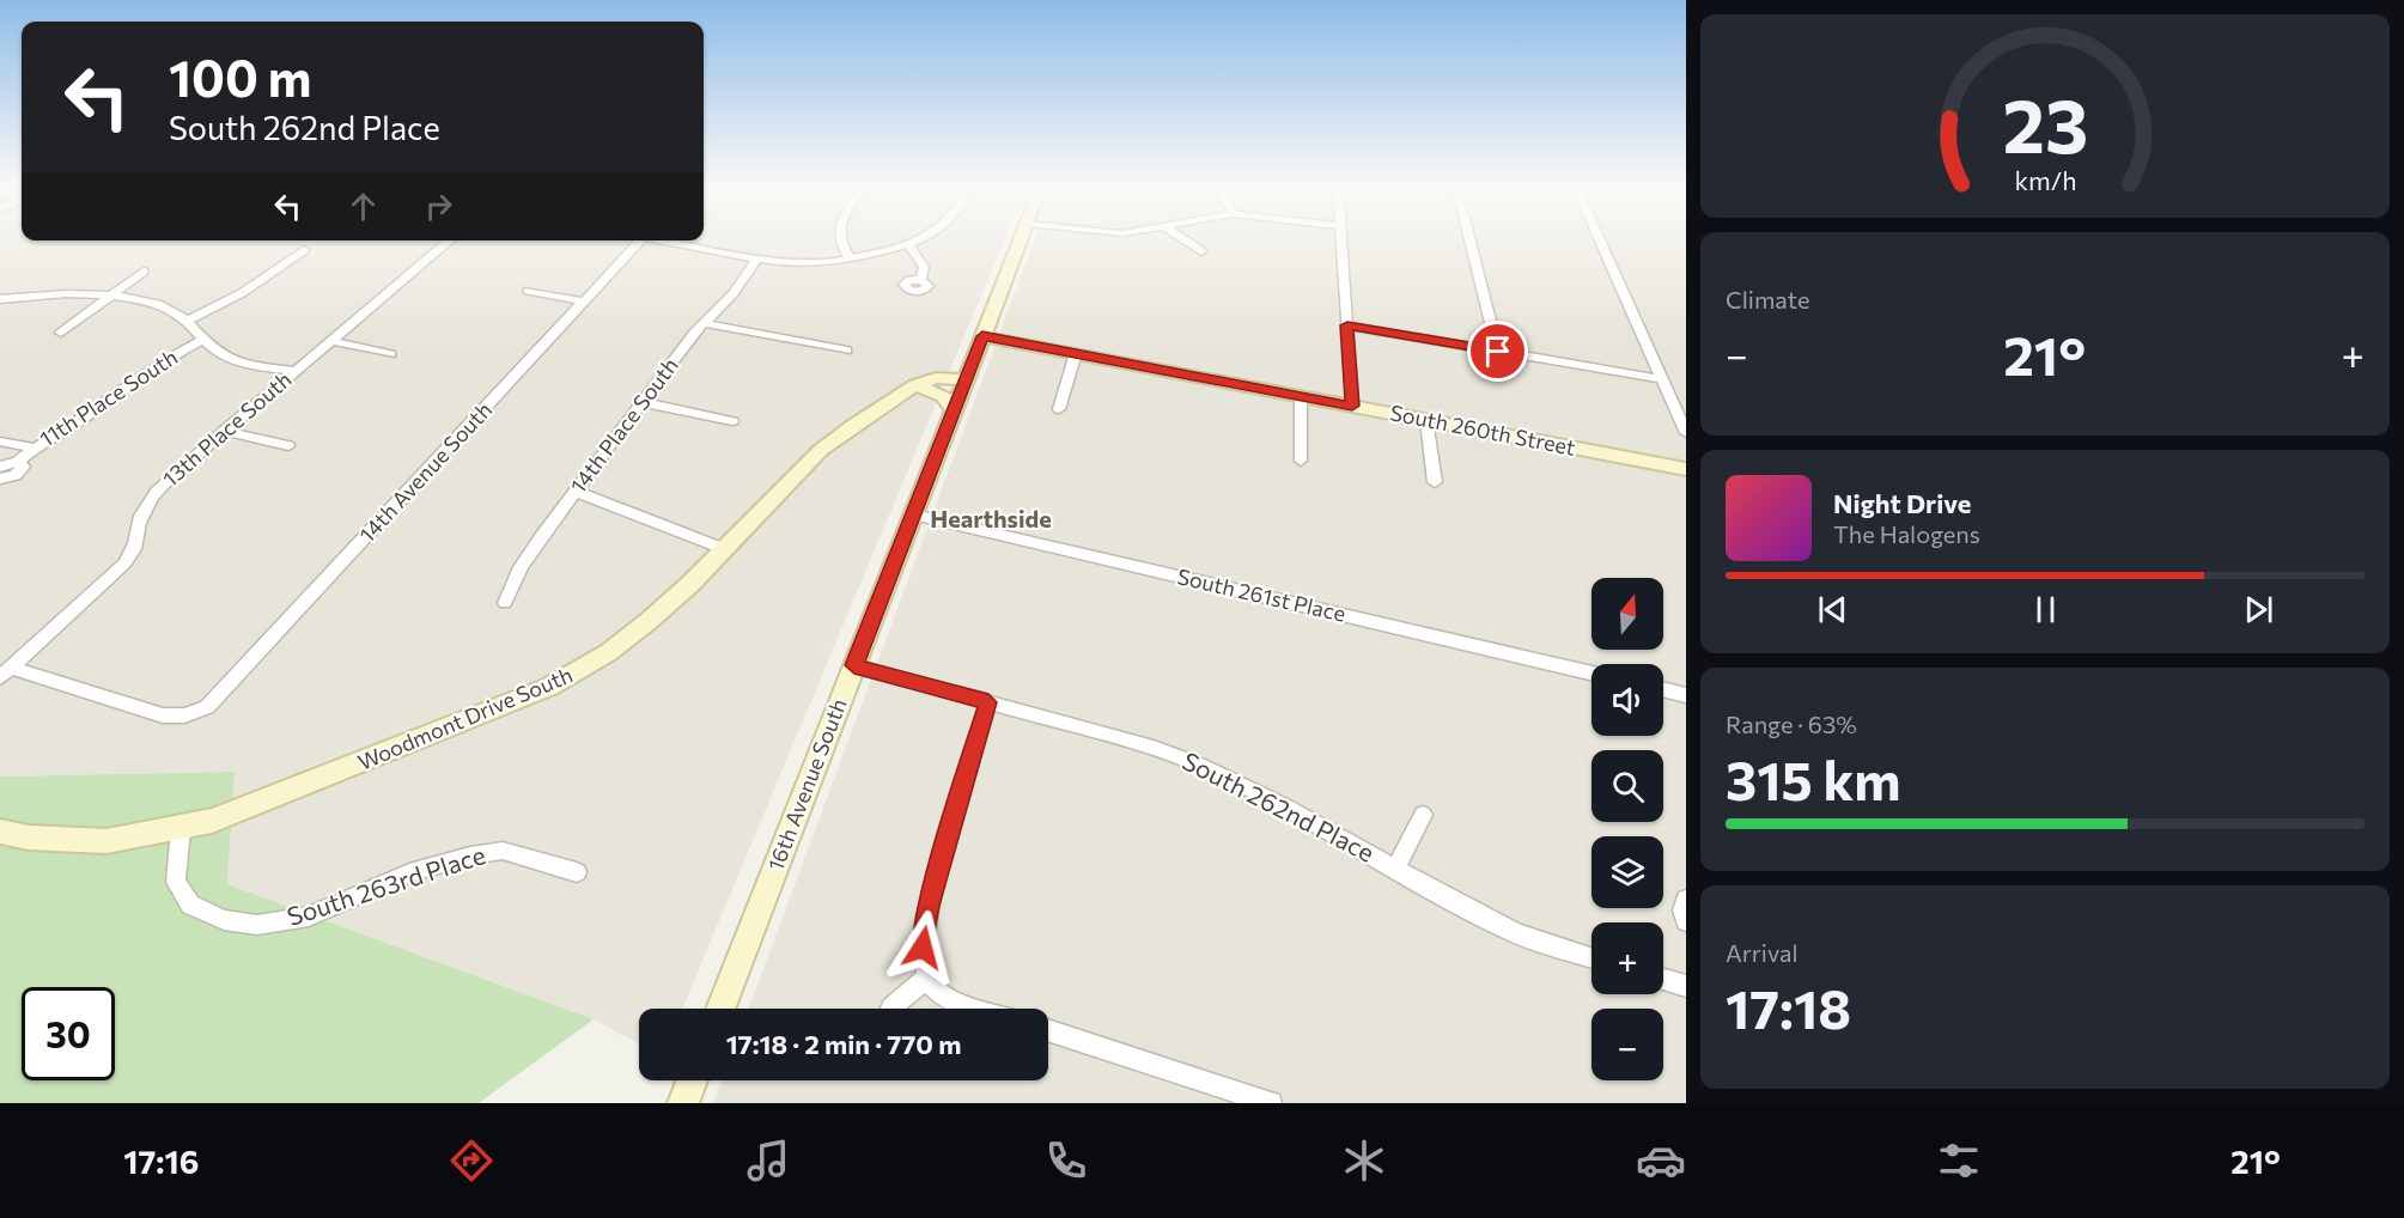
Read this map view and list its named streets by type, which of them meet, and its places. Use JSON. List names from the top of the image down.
{
  "streets": {
    "main road": ["South 260th Street", "Woodmont Drive South", "16th Avenue South"],
    "street": [
      "11th Place South",
      "14th Place South",
      "13th Place South",
      "14th Avenue South",
      "South 261st Place",
      "South 262nd Place",
      "South 263rd Place"
    ]
  },
  "crossings": [
    ["13th Place South", "14th Avenue South"],
    ["South 260th Street", "16th Avenue South"],
    ["South 261st Place", "16th Avenue South"],
    ["Woodmont Drive South", "16th Avenue South"],
    ["Woodmont Drive South", "South 263rd Place"],
    ["16th Avenue South", "South 262nd Place"]
  ],
  "districts": ["Hearthside"],
  "north": "top",
  "page": {
    "turn": ["100 m", "South 262nd Place"],
    "tile": [
      "Climate",
      ["Range · 63%", "315 km"],
      ["Arrival", "17:18"]
    ],
    "heat": ["−", "21°", "+"],
    "song": ["Night Drive", "The Halogens"],
    "map_buttons": ["+", "−"],
    "limit": "30",
    "trip": "17:18 · 2 min · 770 m",
    "tabs": ["17:16", "21°"],
    "gauge": ["23", "km/h"]
  }
}
